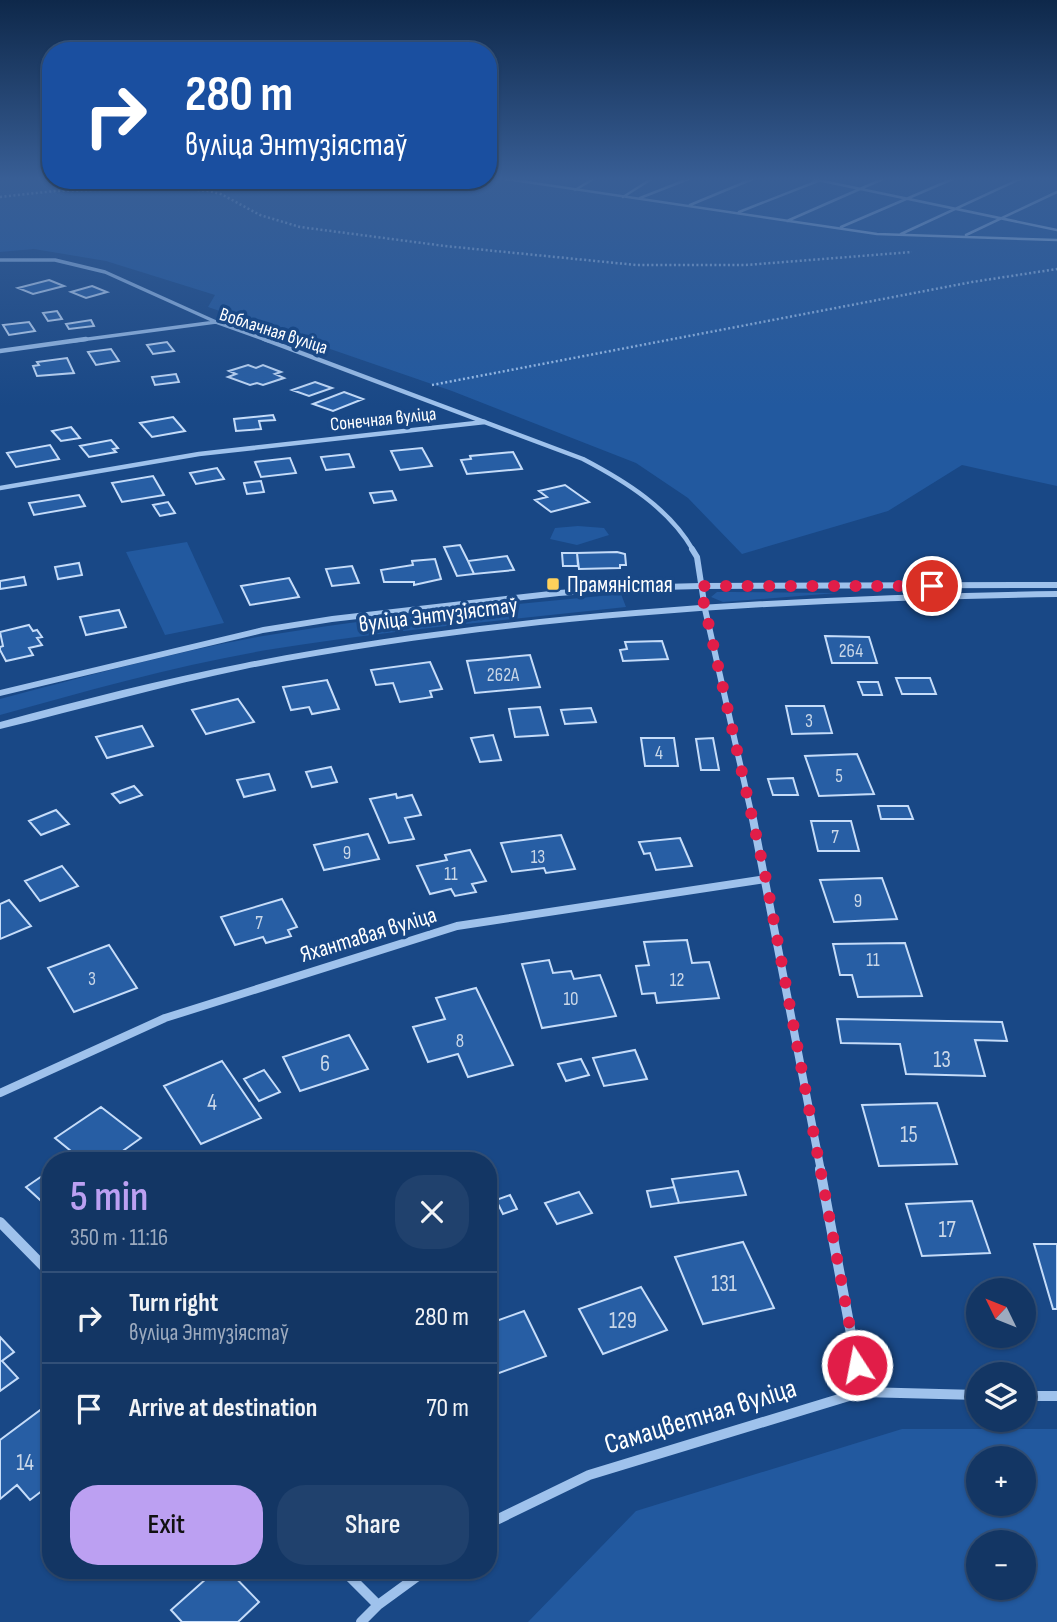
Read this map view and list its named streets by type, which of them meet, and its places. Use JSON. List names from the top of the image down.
{
  "streets": {
    "street": [
      "Воблачная вуліца",
      "Сонечная вуліца",
      "вуліца Энтузіястаў",
      "Яхантавая вуліца",
      "Самацветная вуліца"
    ]
  },
  "crossings": [
    ["Воблачная вуліца", "Сонечная вуліца"],
    ["Сонечная вуліца", "вуліца Энтузіястаў"],
    ["Сонечная вуліца", "Яхантавая вуліца"],
    ["Сонечная вуліца", "Самацветная вуліца"]
  ],
  "places": {
    "transit": ["Прамяністая"]
  },
  "house_numbers": [
    "264",
    "262А",
    "3",
    "4",
    "5",
    "7",
    "9",
    "13",
    "11",
    "9",
    "7",
    "11",
    "3",
    "12",
    "10",
    "8",
    "13",
    "6",
    "4",
    "15",
    "17",
    "131",
    "129",
    "14"
  ],
  "north": "top left",
  "page": {
    "turn": ["280 m", "вуліца Энтузіястаў"],
    "heading": ["5 min", "350 m · 11:16"],
    "list": [
      {
        "name": "Turn right",
        "note": "вуліца Энтузіястаў",
        "value": "280 m"
      },
      {
        "name": "Arrive at destination",
        "value": "70 m"
      }
    ],
    "map_buttons": ["+", "−"],
    "buttons": ["Exit", "Share"]
  }
}
